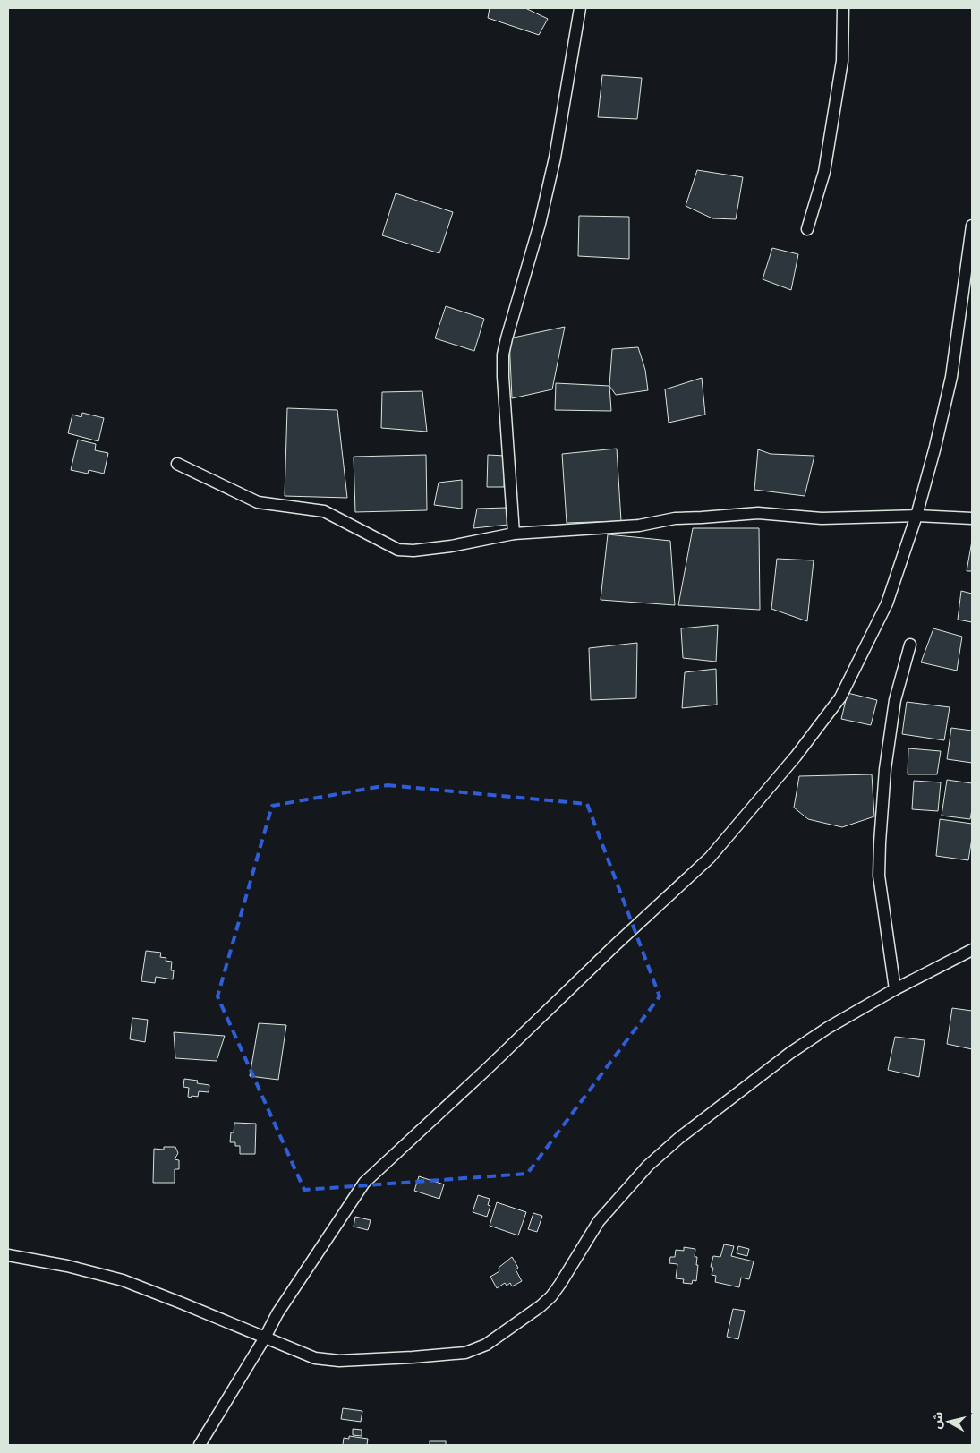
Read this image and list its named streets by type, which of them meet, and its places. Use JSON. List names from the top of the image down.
{
  "north": "left"
}
